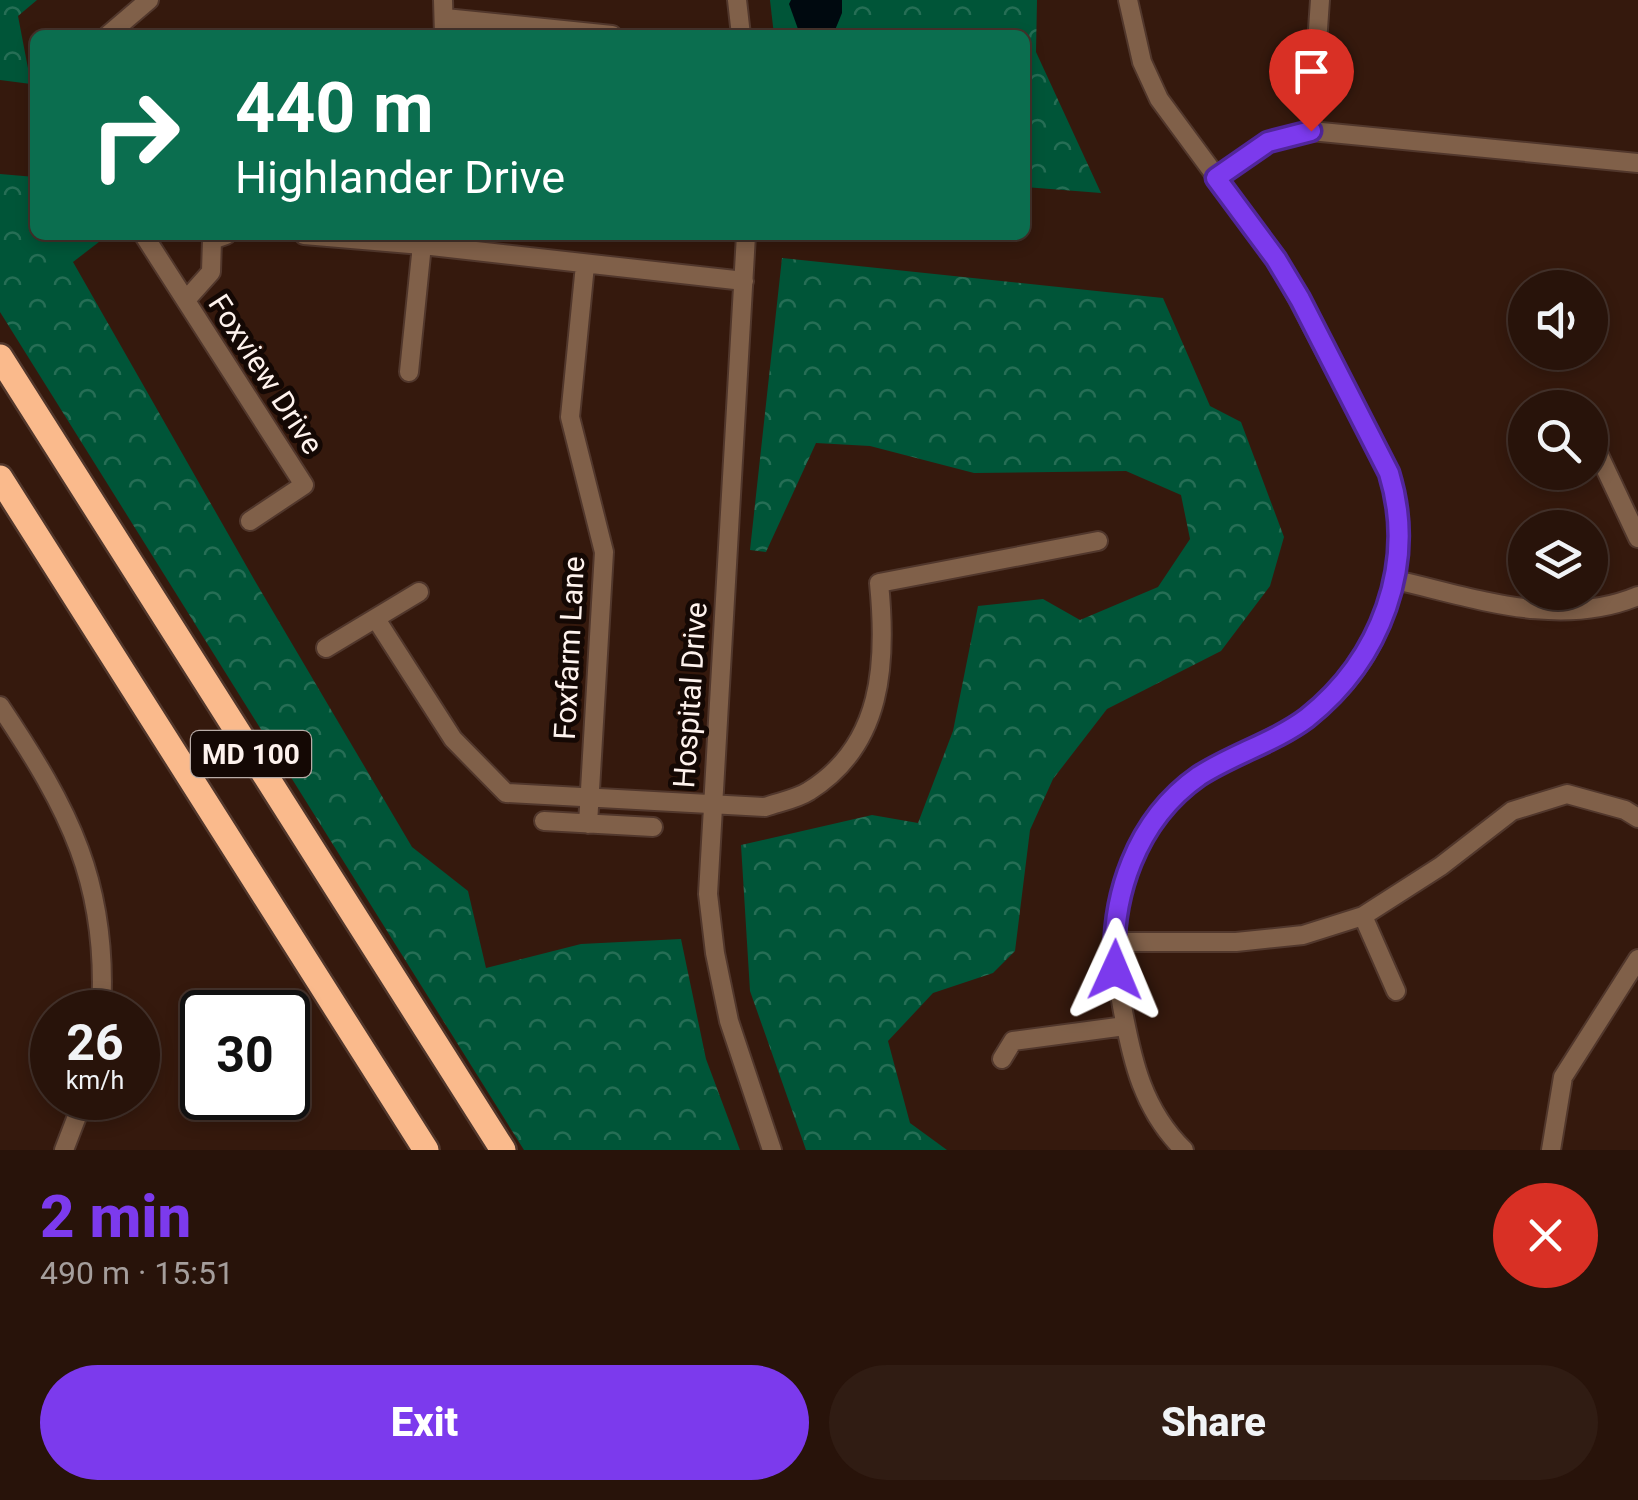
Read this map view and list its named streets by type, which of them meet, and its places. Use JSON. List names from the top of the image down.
{
  "streets": {
    "highway": ["MD 100"],
    "street": ["Foxview Drive", "Foxfarm Lane", "Hospital Drive"]
  },
  "page": {
    "turn": ["440 m", "Highlander Drive"],
    "speed": "26 km/h",
    "limit": "30",
    "heading": ["2 min", "490 m · 15:51"],
    "buttons": ["Exit", "Share"]
  }
}
